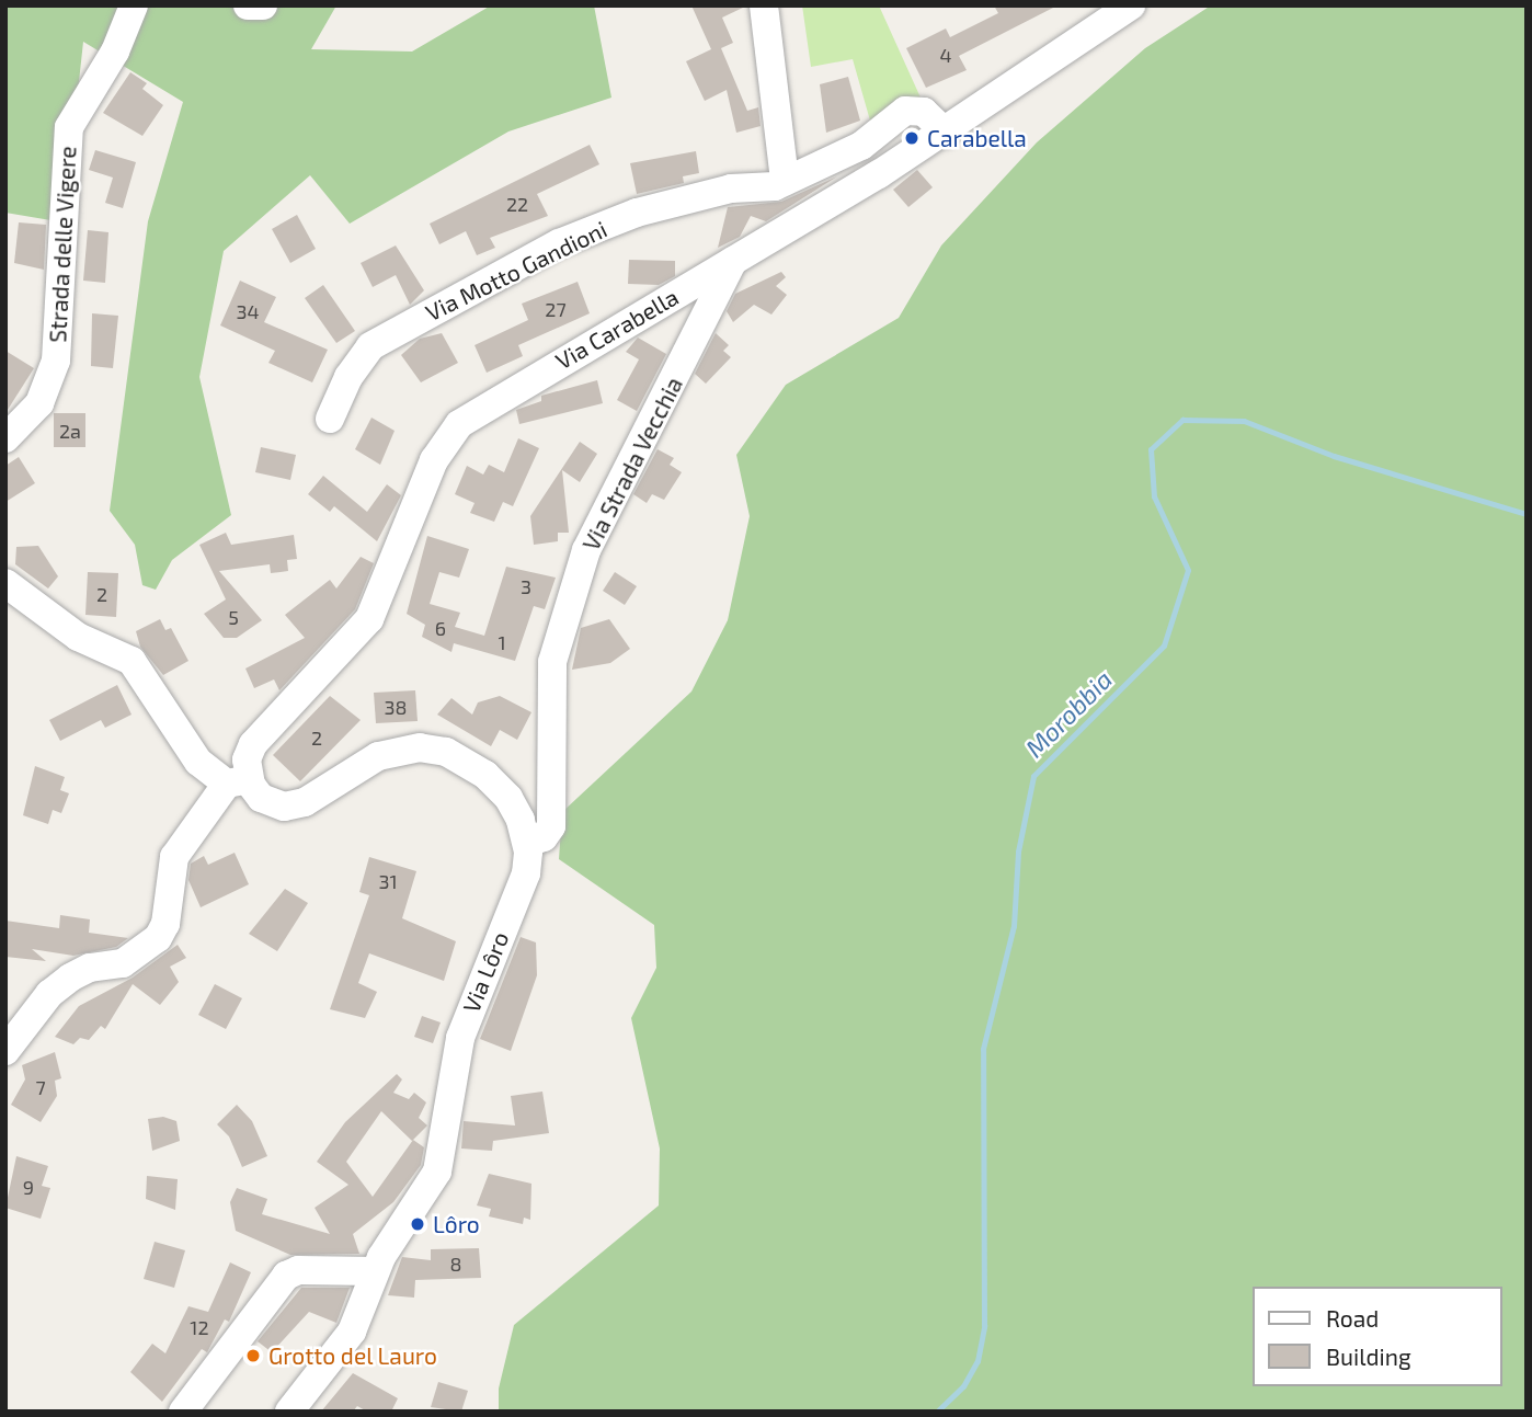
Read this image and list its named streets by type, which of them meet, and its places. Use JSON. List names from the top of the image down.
{
  "streets": {
    "street": [
      "Strada delle Vigere",
      "Via Motto Gandioni",
      "Via Carabella",
      "Via Strada Vecchia",
      "Via Lôro"
    ]
  },
  "crossings": [
    ["Via Motto Gandioni", "Via Carabella"],
    ["Via Carabella", "Via Strada Vecchia"],
    ["Via Strada Vecchia", "Via Lôro"]
  ],
  "water": ["Morobbia"],
  "places": ["Carabella", "Lôro", "Grotto del Lauro"],
  "house_numbers": [
    "4",
    "22",
    "27",
    "34",
    "2a",
    "3",
    "2",
    "5",
    "6",
    "1",
    "38",
    "2",
    "31",
    "7",
    "9",
    "8",
    "12"
  ],
  "legend": ["Road", "Building"]
}
